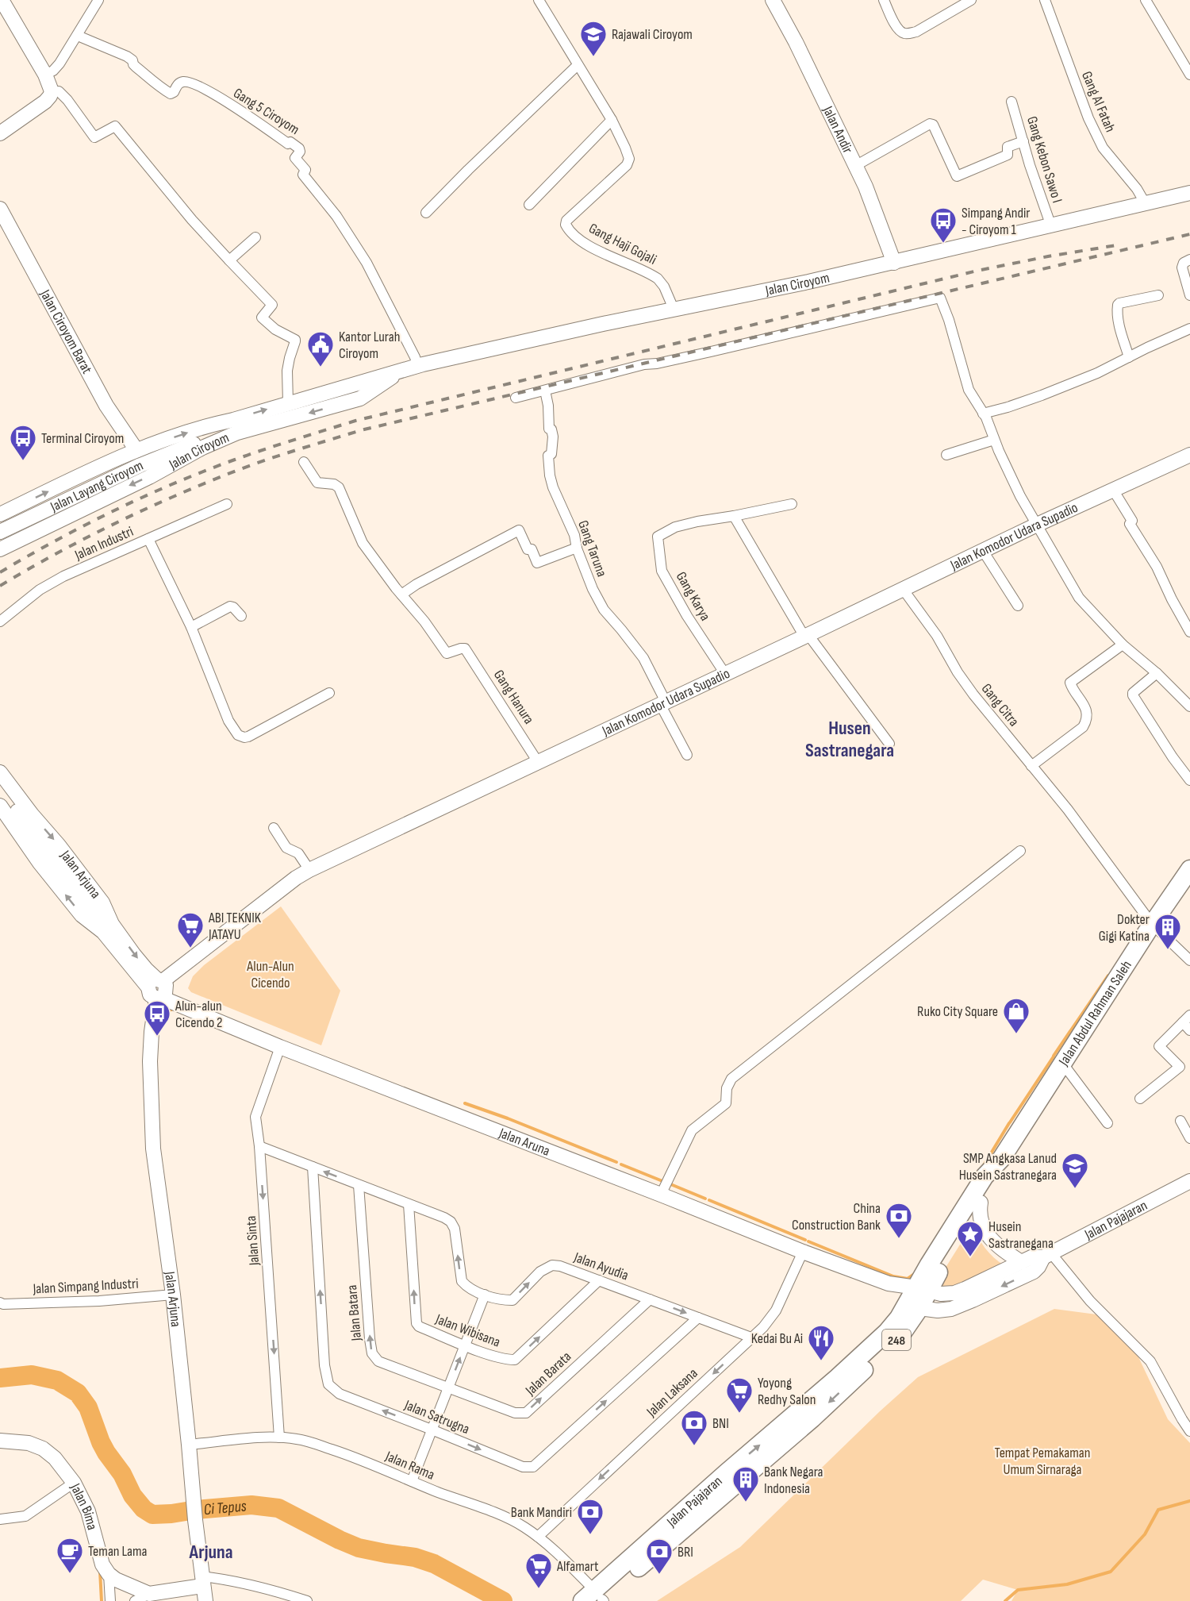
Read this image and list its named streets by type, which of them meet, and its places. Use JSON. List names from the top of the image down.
{
  "streets": {
    "highway": ["Jalan Abdul Rahman Saleh", "Jalan Pajajaran", "248"],
    "street": [
      "Gang Al Fatah",
      "Gang 5 Ciroyom",
      "Jalan Andir",
      "Gang Kebon Sawo I",
      "Gang Haji Gojali",
      "Jalan Ciroyom",
      "Jalan Ciroyom Barat",
      "Jalan Layang Ciroyom",
      "Jalan Komodor Udara Supadio",
      "Jalan Industri",
      "Gang Taruna",
      "Gang Karya",
      "Gang Hanura",
      "Gang Citra",
      "Jalan Arjuna",
      "Jalan Aruna",
      "Jalan Sinta",
      "Jalan Ayudia",
      "Jalan Simpang Industri",
      "Jalan Batara",
      "Jalan Wibisana",
      "Jalan Barata",
      "Jalan Laksana",
      "Jalan Satrugna",
      "Jalan Rama",
      "Jalan Bima"
    ]
  },
  "crossings": [
    ["Gang Al Fatah", "Jalan Ciroyom"],
    ["Gang 5 Ciroyom", "Jalan Ciroyom"],
    ["Jalan Andir", "Jalan Ciroyom"],
    ["Gang Kebon Sawo I", "Jalan Ciroyom"],
    ["Gang Haji Gojali", "Jalan Ciroyom"],
    ["Jalan Ciroyom", "Jalan Ciroyom Barat"],
    ["Jalan Ciroyom", "Jalan Layang Ciroyom"],
    ["Jalan Komodor Udara Supadio", "Gang Taruna"],
    ["Jalan Komodor Udara Supadio", "Gang Karya"],
    ["Jalan Komodor Udara Supadio", "Gang Hanura"],
    ["Jalan Komodor Udara Supadio", "Gang Citra"],
    ["Jalan Komodor Udara Supadio", "Jalan Arjuna"],
    ["Jalan Komodor Udara Supadio", "Jalan Aruna"],
    ["Gang Citra", "Jalan Abdul Rahman Saleh"],
    ["Jalan Arjuna", "Jalan Aruna"],
    ["Jalan Arjuna", "Jalan Simpang Industri"],
    ["Jalan Arjuna", "Jalan Rama"],
    ["Jalan Abdul Rahman Saleh", "Jalan Aruna"],
    ["Jalan Abdul Rahman Saleh", "Jalan Pajajaran"],
    ["Jalan Aruna", "Jalan Pajajaran"],
    ["Jalan Aruna", "Jalan Sinta"],
    ["Jalan Aruna", "Jalan Laksana"],
    ["Jalan Pajajaran", "Jalan Rama"],
    ["Jalan Sinta", "Jalan Ayudia"],
    ["Jalan Sinta", "Jalan Rama"],
    ["Jalan Ayudia", "Jalan Batara"],
    ["Jalan Ayudia", "Jalan Wibisana"],
    ["Jalan Ayudia", "Jalan Barata"],
    ["Jalan Ayudia", "Jalan Laksana"],
    ["Jalan Ayudia", "Jalan Satrugna"],
    ["Jalan Batara", "Jalan Barata"],
    ["Jalan Laksana", "Jalan Rama"]
  ],
  "one_way": [
    "Jalan Sinta",
    "Jalan Batara",
    "Jalan Barata",
    "Jalan Laksana"
  ],
  "districts": ["Husen Sastranegara", "Arjuna"],
  "water": ["Ci Tepus"],
  "parks": ["Alun-Alun Cicendo", "Tempat Pemakaman Umum Sirnaraga"],
  "places": {
    "school or university": ["Rajawali Ciroyom", "SMP Angkasa Lanud Husein Sastranegara"],
    "bus stop": ["Simpang Andir - Ciroyom 1", "Terminal Ciroyom", "Alun-alun Cicendo 2"],
    "public building": ["Kantor Lurah Ciroyom"],
    "supermarket": ["ABI TEKNIK JATAYU", "Yoyong Redhy Salon", "Alfamart"],
    "building": ["Dokter Gigi Katina", "Bank Negara Indonesia"],
    "shop": ["Ruko City Square"],
    "bank": [
      "China Construction Bank",
      "BNI",
      "Bank Mandiri",
      "BRI"
    ],
    "place": ["Husein Sastranegana"],
    "restaurant": ["Kedai Bu Ai"],
    "cafe": ["Teman Lama"]
  }
}
